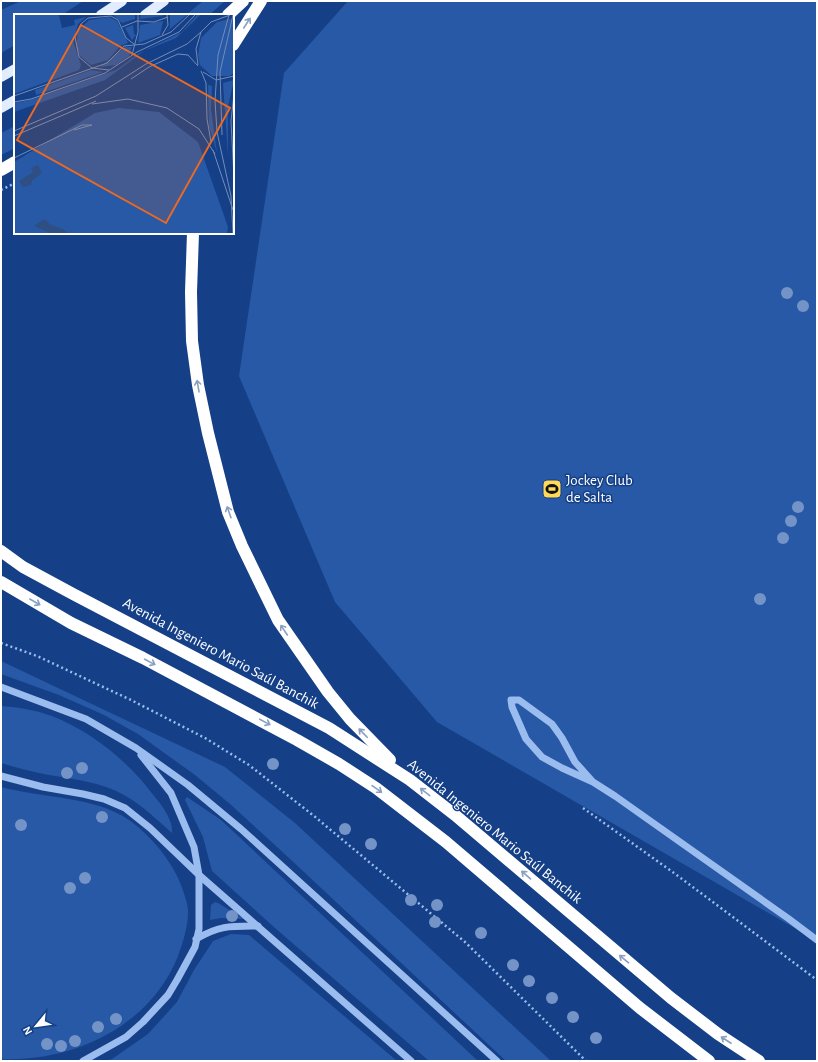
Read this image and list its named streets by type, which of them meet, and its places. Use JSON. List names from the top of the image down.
{
  "streets": {
    "highway": ["Avenida Ingeniero Mario Saúl Banchik"]
  },
  "places": {
    "sports": ["Jockey Club de Salta"]
  },
  "north": "bottom left"
}
